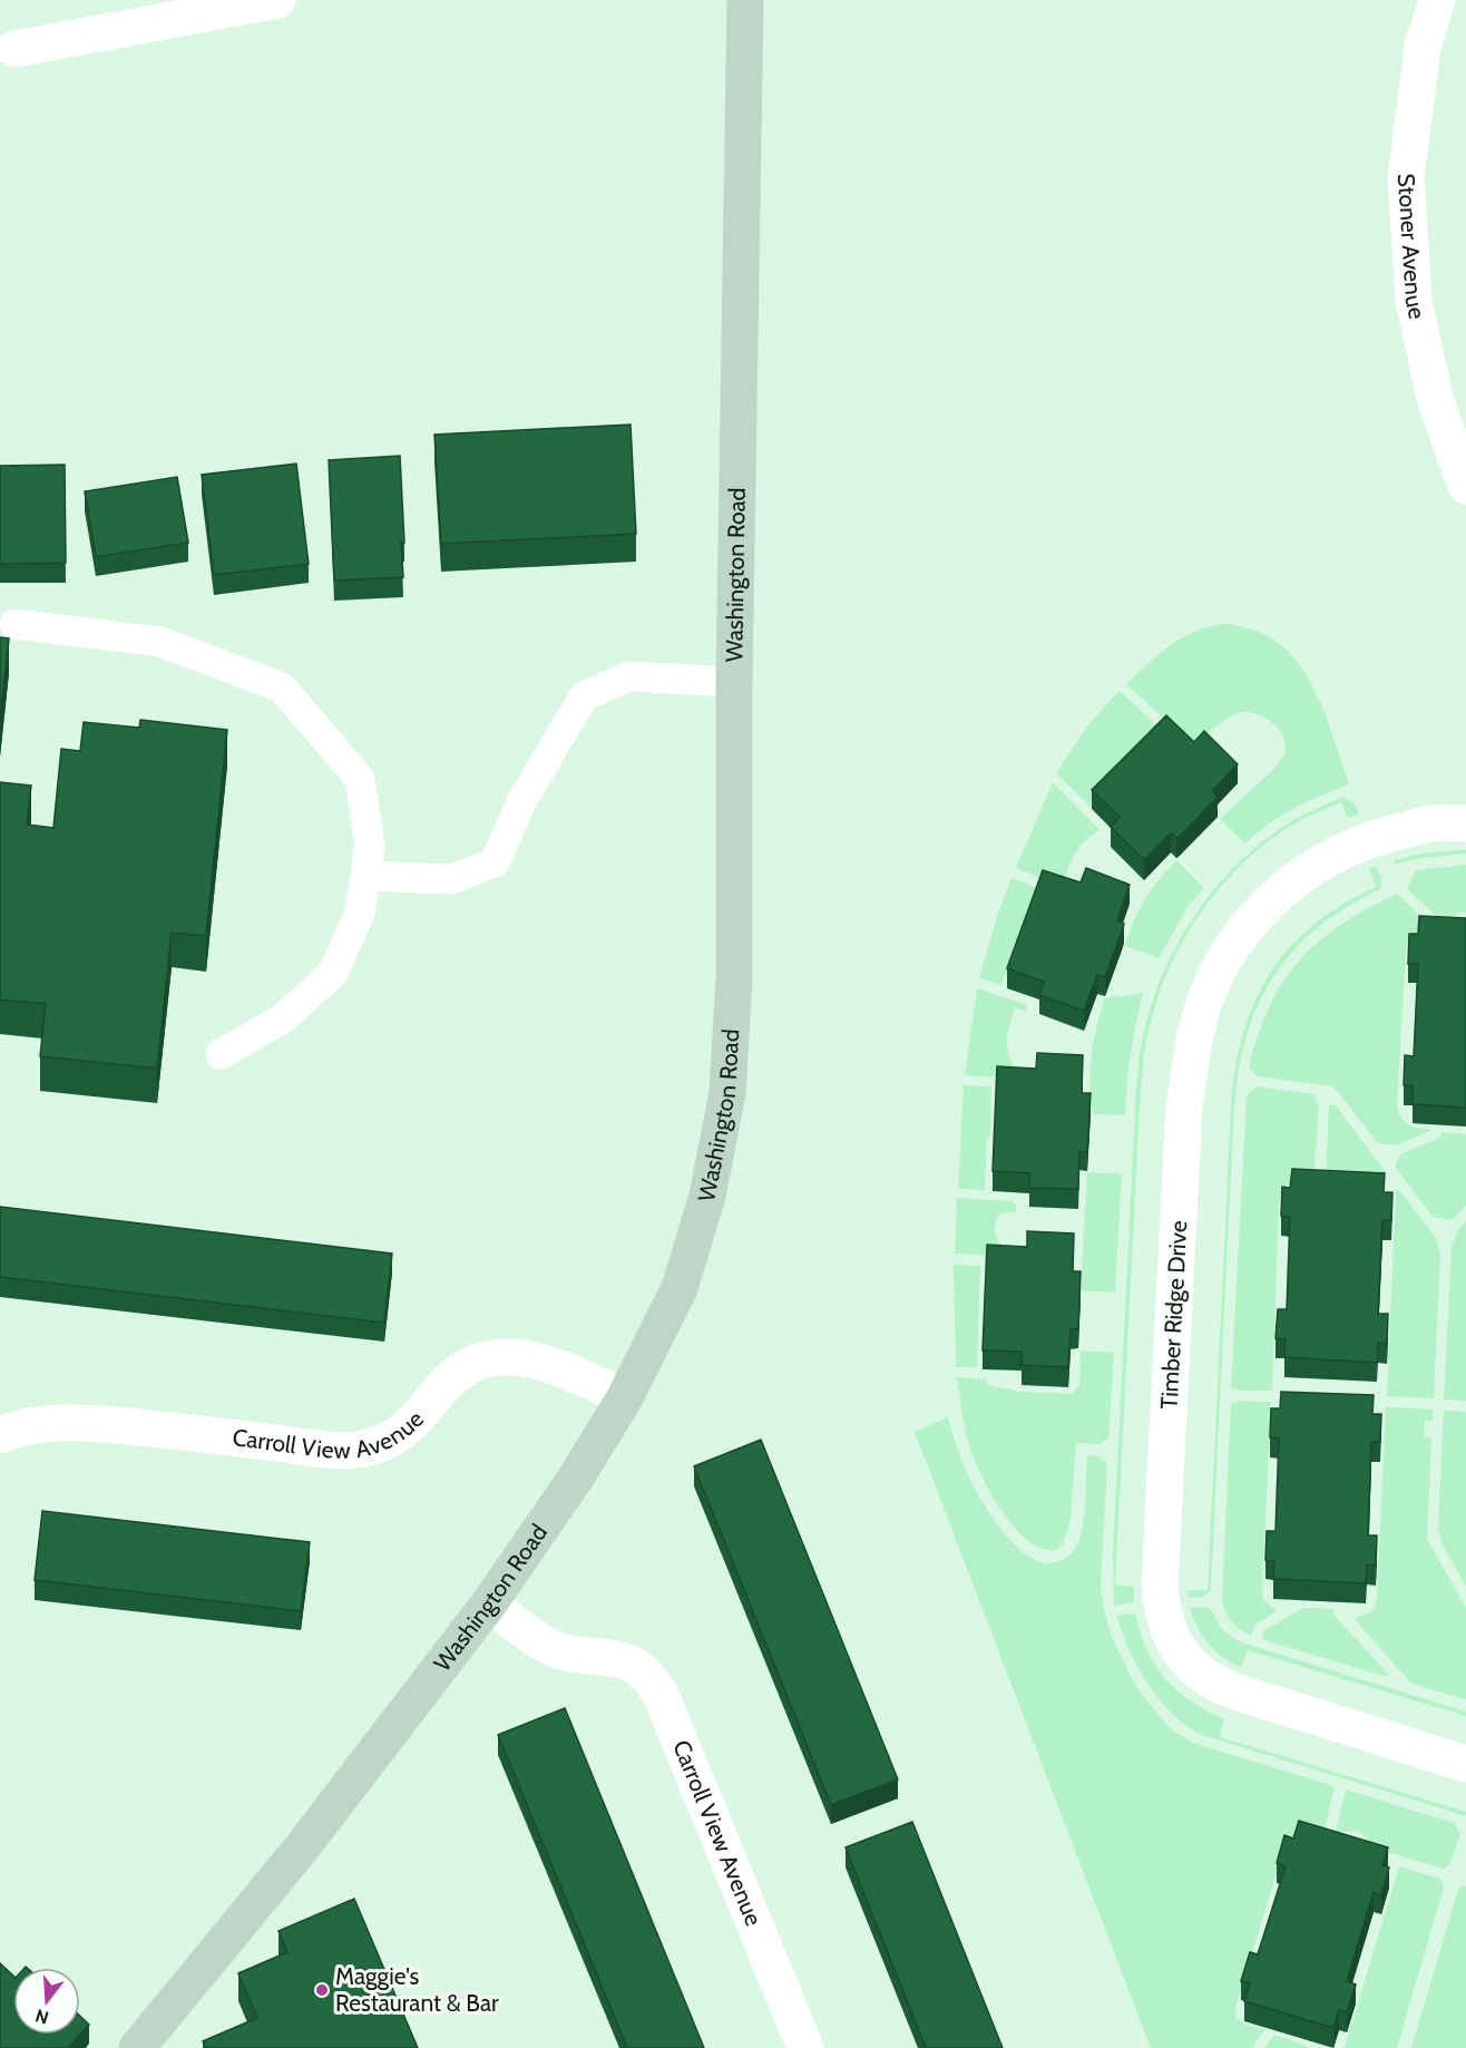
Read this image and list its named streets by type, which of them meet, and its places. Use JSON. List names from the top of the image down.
{
  "streets": {
    "main road": ["Washington Road"],
    "street": ["Stoner Avenue", "Timber Ridge Drive", "Carroll View Avenue"]
  },
  "crossings": [
    ["Washington Road", "Carroll View Avenue"]
  ],
  "places": ["Maggie's Restaurant & Bar"],
  "north": "bottom"
}
